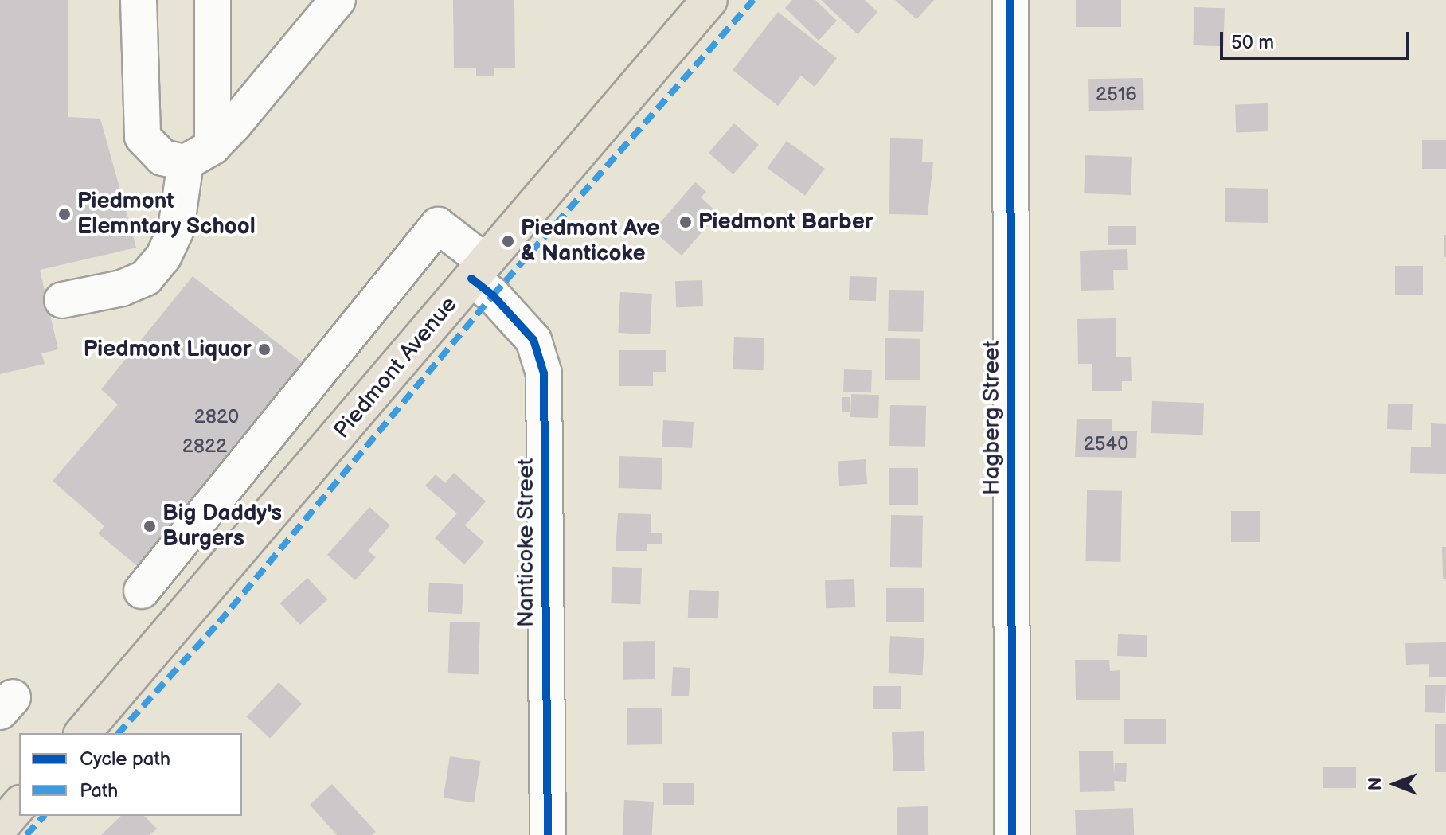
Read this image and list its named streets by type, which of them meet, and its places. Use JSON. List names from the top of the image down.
{
  "streets": {
    "main road": ["Piedmont Avenue"],
    "street": ["Hagberg Street", "Nanticoke Street"]
  },
  "crossings": [
    ["Piedmont Avenue", "Nanticoke Street"]
  ],
  "places": [
    "Piedmont Elemntary School",
    "Piedmont Barber",
    "Piedmont Ave & Nanticoke",
    "Piedmont Liquor",
    "Big Daddy's Burgers"
  ],
  "house_numbers": [
    "2516",
    "2820",
    "2540",
    "2822"
  ],
  "legend": ["Cycle path", "Path"],
  "scale_bar": "50 m",
  "north": "left"
}
